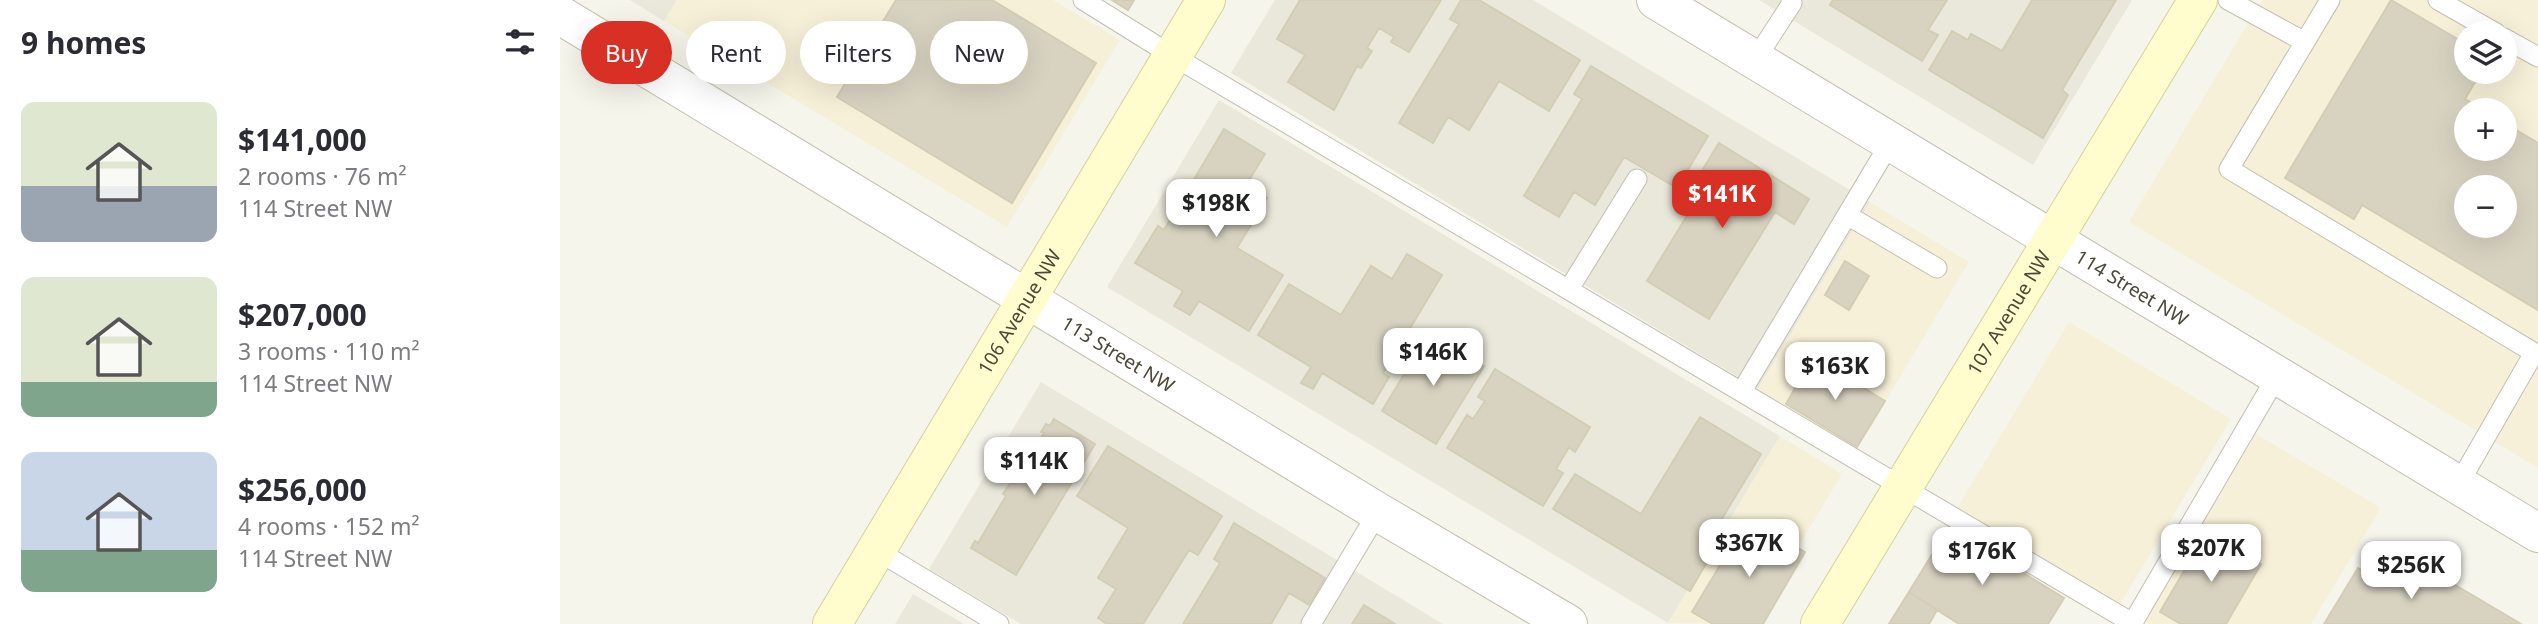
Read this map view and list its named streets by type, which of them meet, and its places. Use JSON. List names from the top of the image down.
{
  "streets": {
    "street": [
      "114 Street NW",
      "106 Avenue NW",
      "107 Avenue NW",
      "113 Street NW"
    ]
  },
  "crossings": [
    ["114 Street NW", "107 Avenue NW"],
    ["106 Avenue NW", "113 Street NW"]
  ],
  "page": {
    "heading": "9 homes",
    "map_buttons": ["+", "−"],
    "chip": [
      "Buy",
      "Rent",
      "Filters",
      "New"
    ],
    "list": [
      {
        "name": "$141,000",
        "note": "2 rooms · 76 m² · 114 Street NW"
      },
      {
        "name": "$207,000",
        "note": "3 rooms · 110 m² · 114 Street NW"
      },
      {
        "name": "$256,000",
        "note": "4 rooms · 152 m² · 114 Street NW"
      }
    ],
    "price": [
      "$141K",
      "$198K",
      "$146K",
      "$163K",
      "$114K",
      "$367K",
      "$207K",
      "$176K",
      "$256K"
    ]
  }
}
